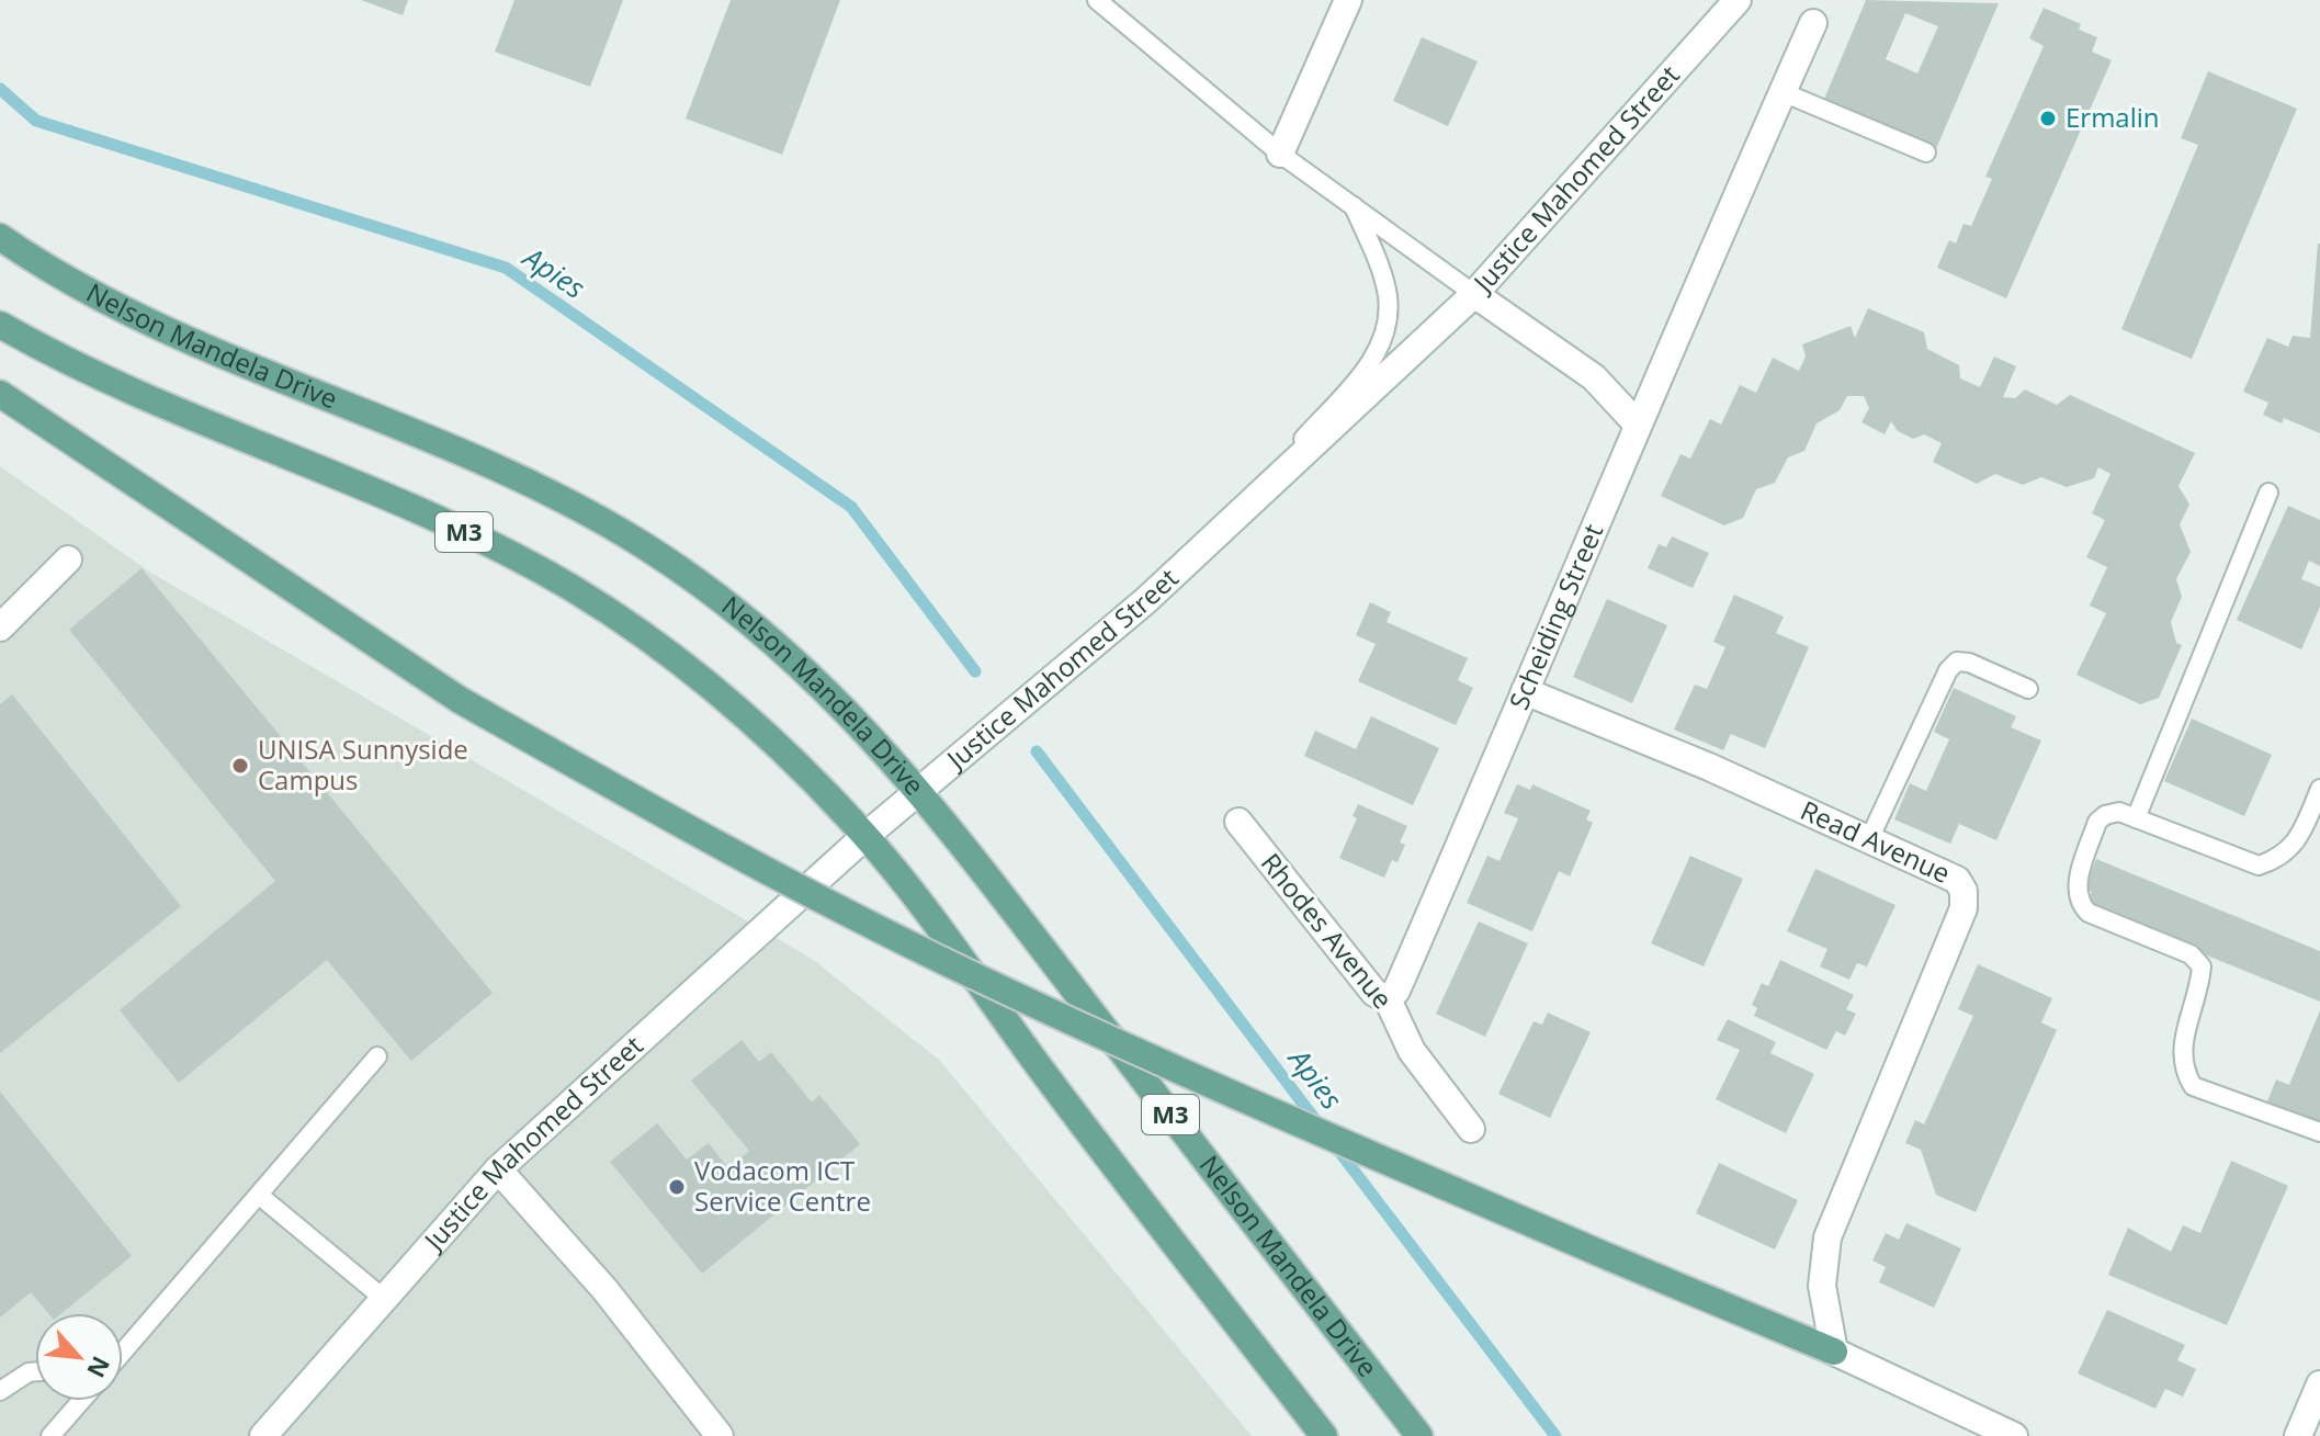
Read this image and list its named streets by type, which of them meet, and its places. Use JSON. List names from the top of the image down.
{
  "streets": {
    "main road": ["Nelson Mandela Drive", "M3"],
    "street": [
      "Justice Mahomed Street",
      "Scheiding Street",
      "Read Avenue",
      "Rhodes Avenue"
    ]
  },
  "crossings": [
    ["Justice Mahomed Street", "Nelson Mandela Drive"],
    ["Justice Mahomed Street", "M3"],
    ["Scheiding Street", "Read Avenue"],
    ["Scheiding Street", "Rhodes Avenue"]
  ],
  "water": ["Apies"],
  "places": ["Ermalin", "UNISA Sunnyside Campus", "Vodacom ICT Service Centre"],
  "north": "bottom right"
}
